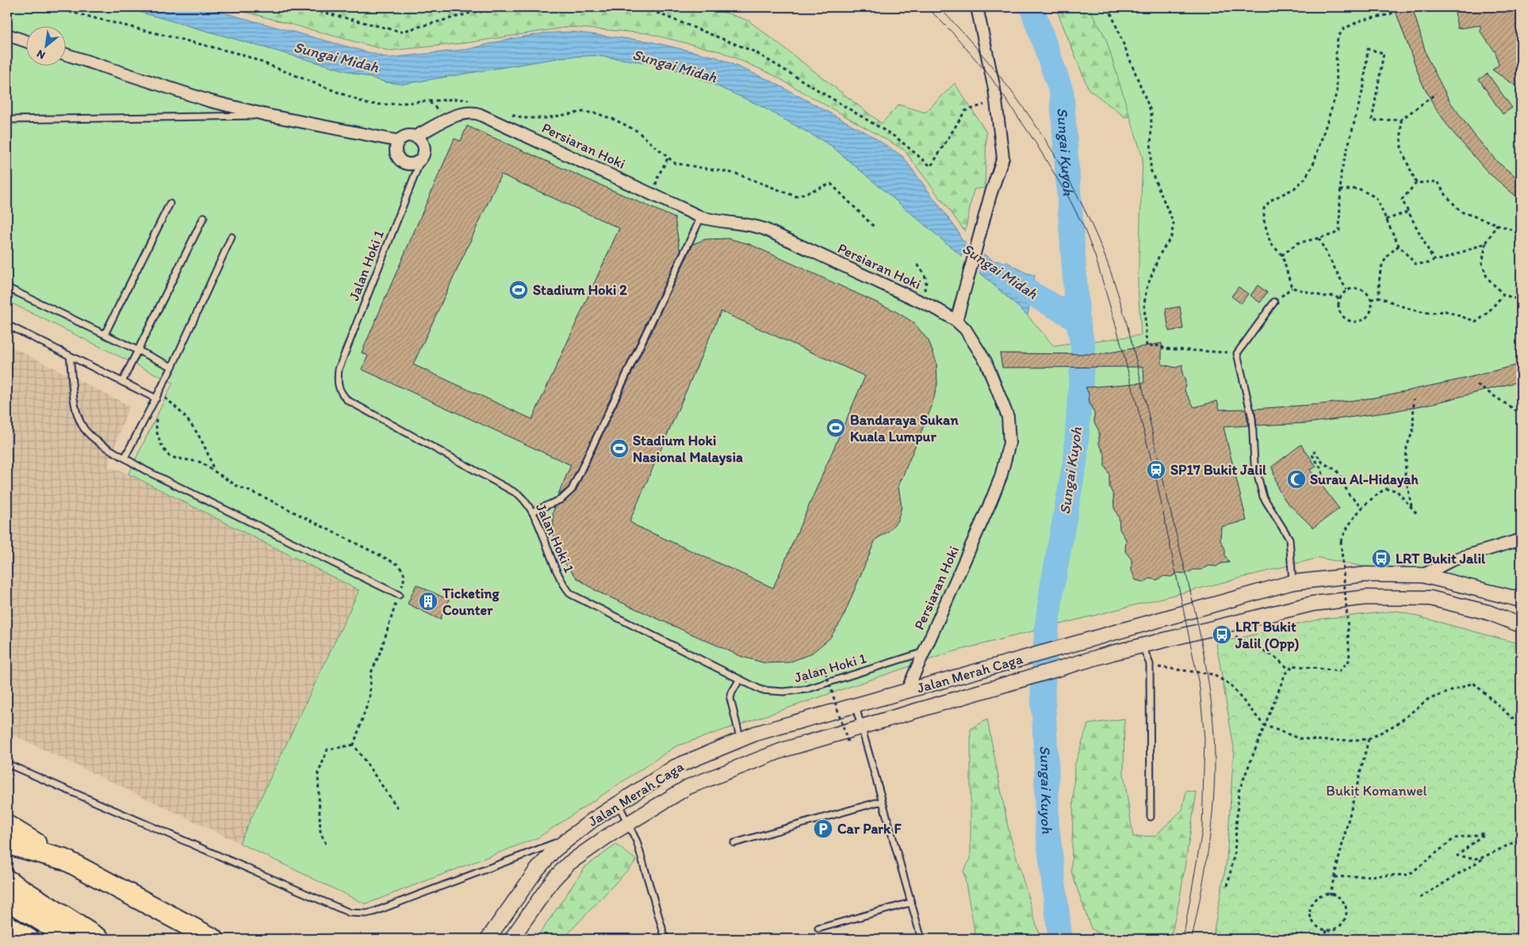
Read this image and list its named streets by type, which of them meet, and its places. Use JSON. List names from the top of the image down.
{
  "streets": {
    "street": ["Persiaran Hoki", "Jalan Merah Caga"],
    "lane": ["Jalan Hoki 1"]
  },
  "crossings": [
    ["Persiaran Hoki", "Jalan Hoki 1"],
    ["Persiaran Hoki", "Jalan Merah Caga"]
  ],
  "water": ["Sungai Midah", "Sungai Kuyoh"],
  "parks": ["Bukit Komanwel"],
  "places": {
    "sports": ["Stadium Hoki 2", "Bandaraya Sukan Kuala Lumpur", "Stadium Hoki Nasional Malaysia"],
    "station": ["SP17 Bukit Jalil"],
    "mosque": ["Surau Al-Hidayah"],
    "bus stop": ["LRT Bukit Jalil", "LRT Bukit Jalil (Opp)"],
    "building": ["Ticketing Counter"],
    "parking": ["Car Park F"]
  },
  "north": "bottom left"
}
